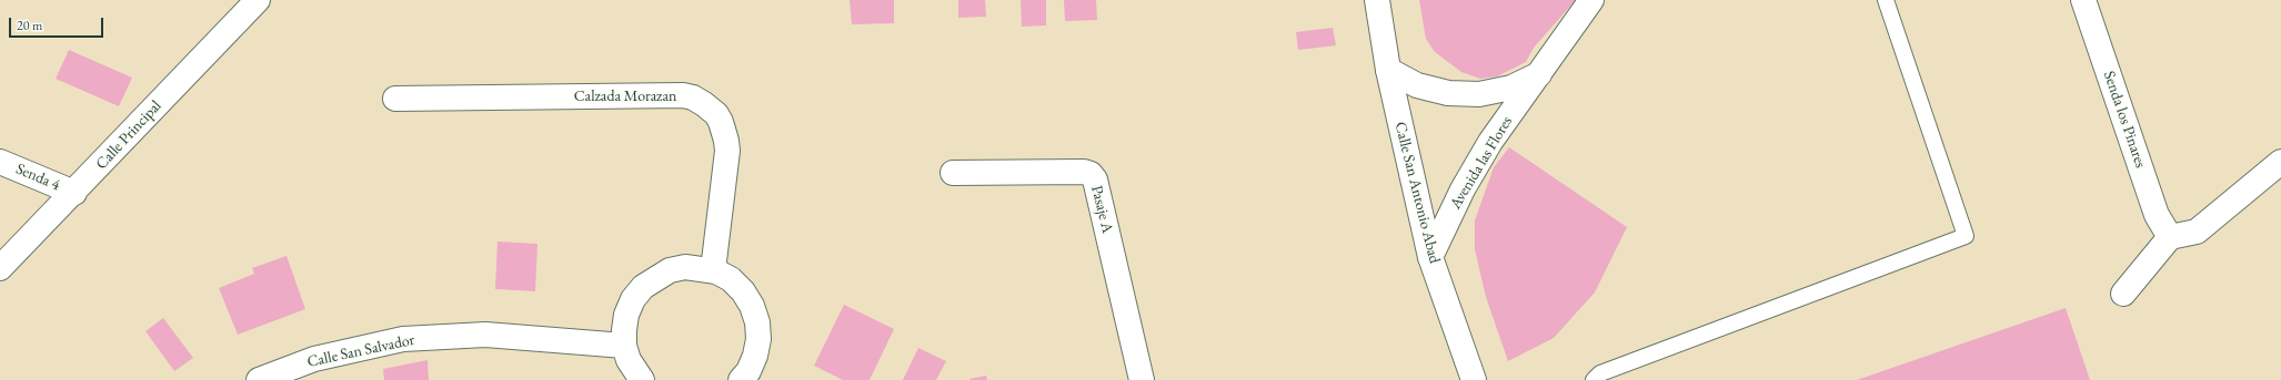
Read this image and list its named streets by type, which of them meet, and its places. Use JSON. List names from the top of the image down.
{
  "streets": {
    "street": [
      "Calzada Morazan",
      "Senda los Pinares",
      "Calle Principal",
      "Avenida las Flores",
      "Senda 4",
      "Calle San Antonio Abad",
      "Pasaje A",
      "Calle San Salvador"
    ]
  },
  "crossings": [
    ["Calle Principal", "Senda 4"],
    ["Avenida las Flores", "Calle San Antonio Abad"]
  ],
  "scale_bar": "20 m"
}
